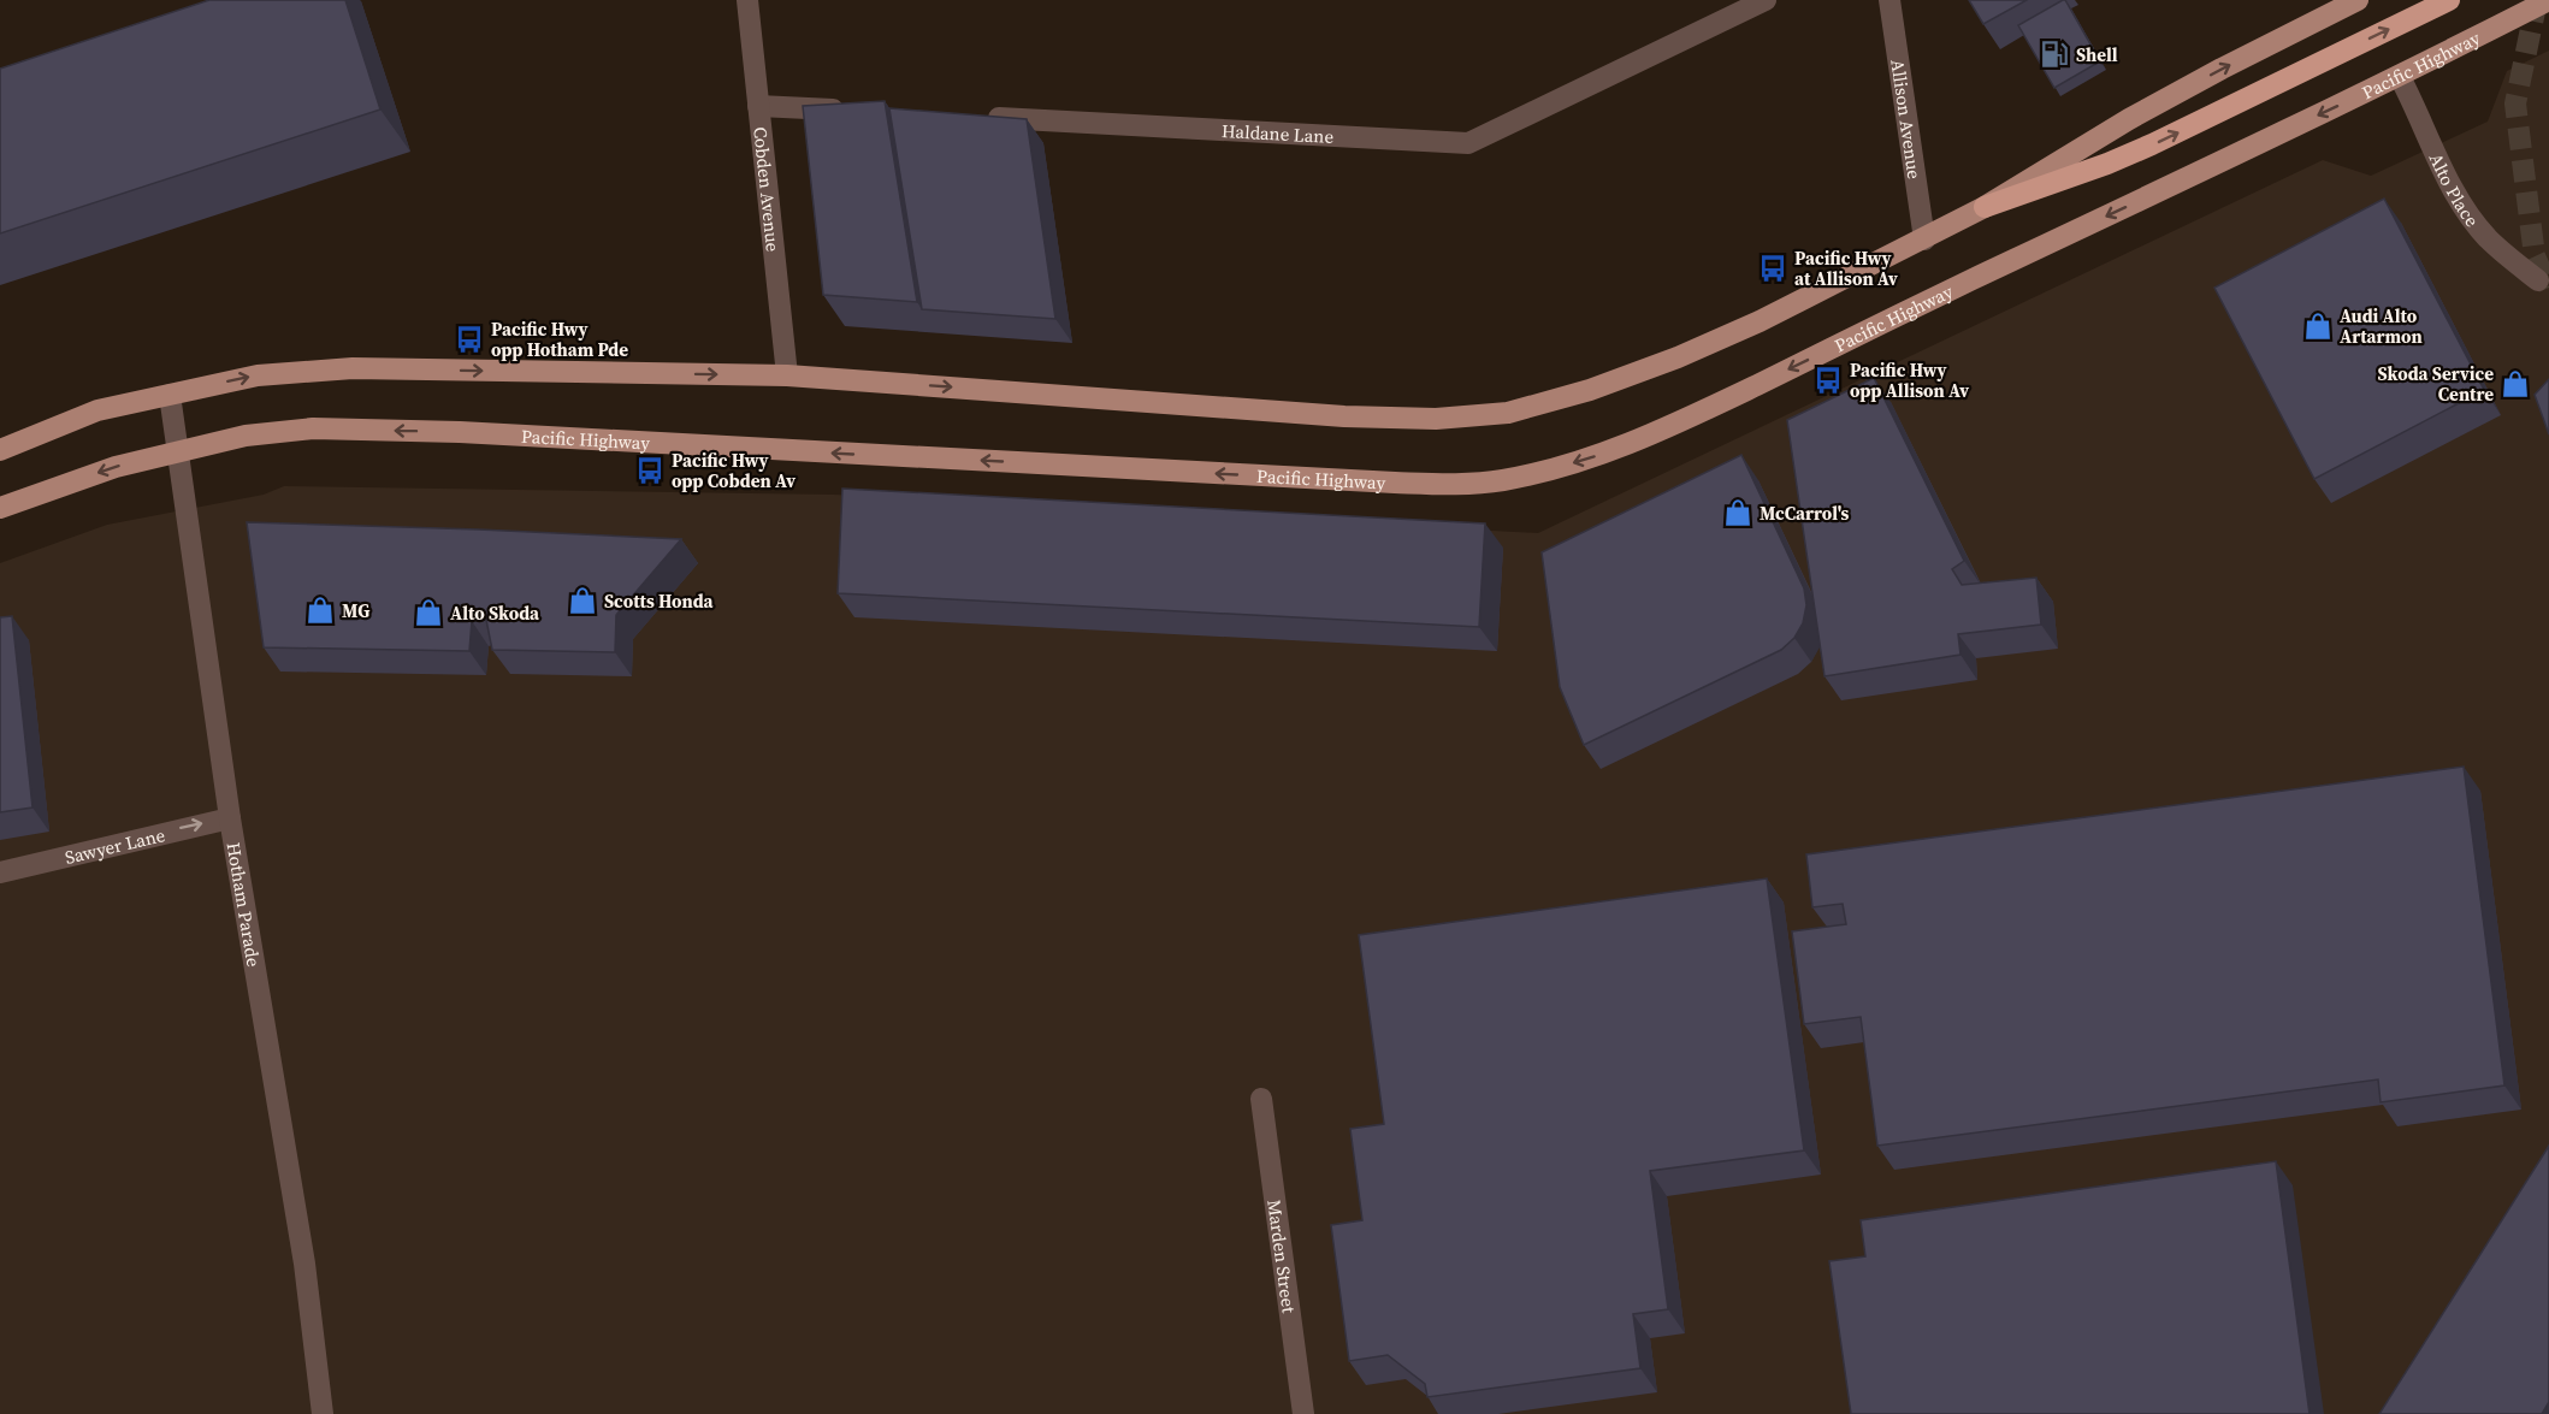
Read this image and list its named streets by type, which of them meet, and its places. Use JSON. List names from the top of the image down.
{
  "streets": {
    "main road": ["Pacific Highway"],
    "street": [
      "Allison Avenue",
      "Haldane Lane",
      "Cobden Avenue",
      "Alto Place",
      "Sawyer Lane",
      "Hotham Parade",
      "Marden Street"
    ]
  },
  "crossings": [
    ["Pacific Highway", "Alto Place"],
    ["Pacific Highway", "Hotham Parade"],
    ["Sawyer Lane", "Hotham Parade"]
  ],
  "one_way": ["Sawyer Lane"],
  "places": {
    "fuel station": ["Shell"],
    "bus stop": [
      "Pacific Hwy at Allison Av",
      "Pacific Hwy opp Hotham Pde",
      "Pacific Hwy opp Allison Av",
      "Pacific Hwy opp Cobden Av"
    ],
    "shop": [
      "Audi Alto Artarmon",
      "Skoda Service Centre",
      "McCarrol's",
      "Scotts Honda",
      "MG",
      "Alto Skoda"
    ]
  }
}
